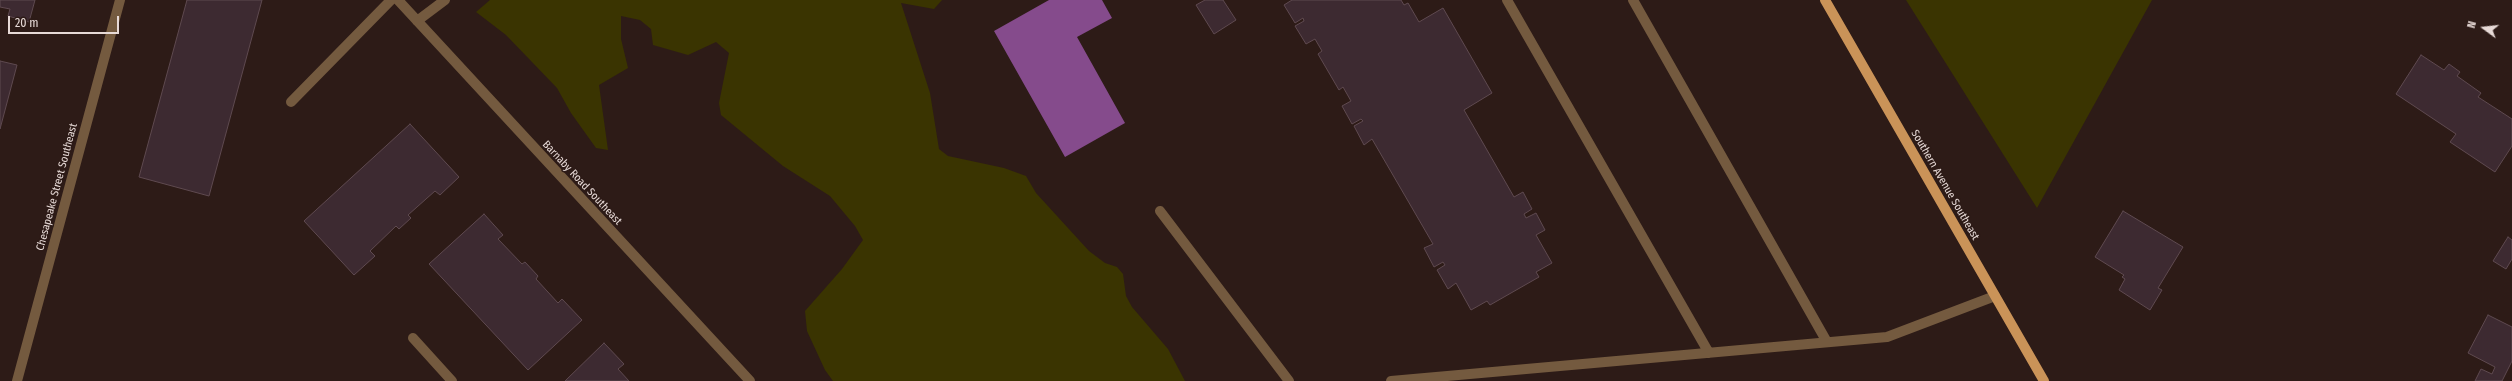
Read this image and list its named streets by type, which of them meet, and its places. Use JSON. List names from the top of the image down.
{
  "streets": {
    "main road": ["Southern Avenue Southeast"],
    "street": ["Barnaby Road Southeast", "Chesapeake Street Southeast"]
  },
  "scale_bar": "20 m",
  "north": "left"
}
